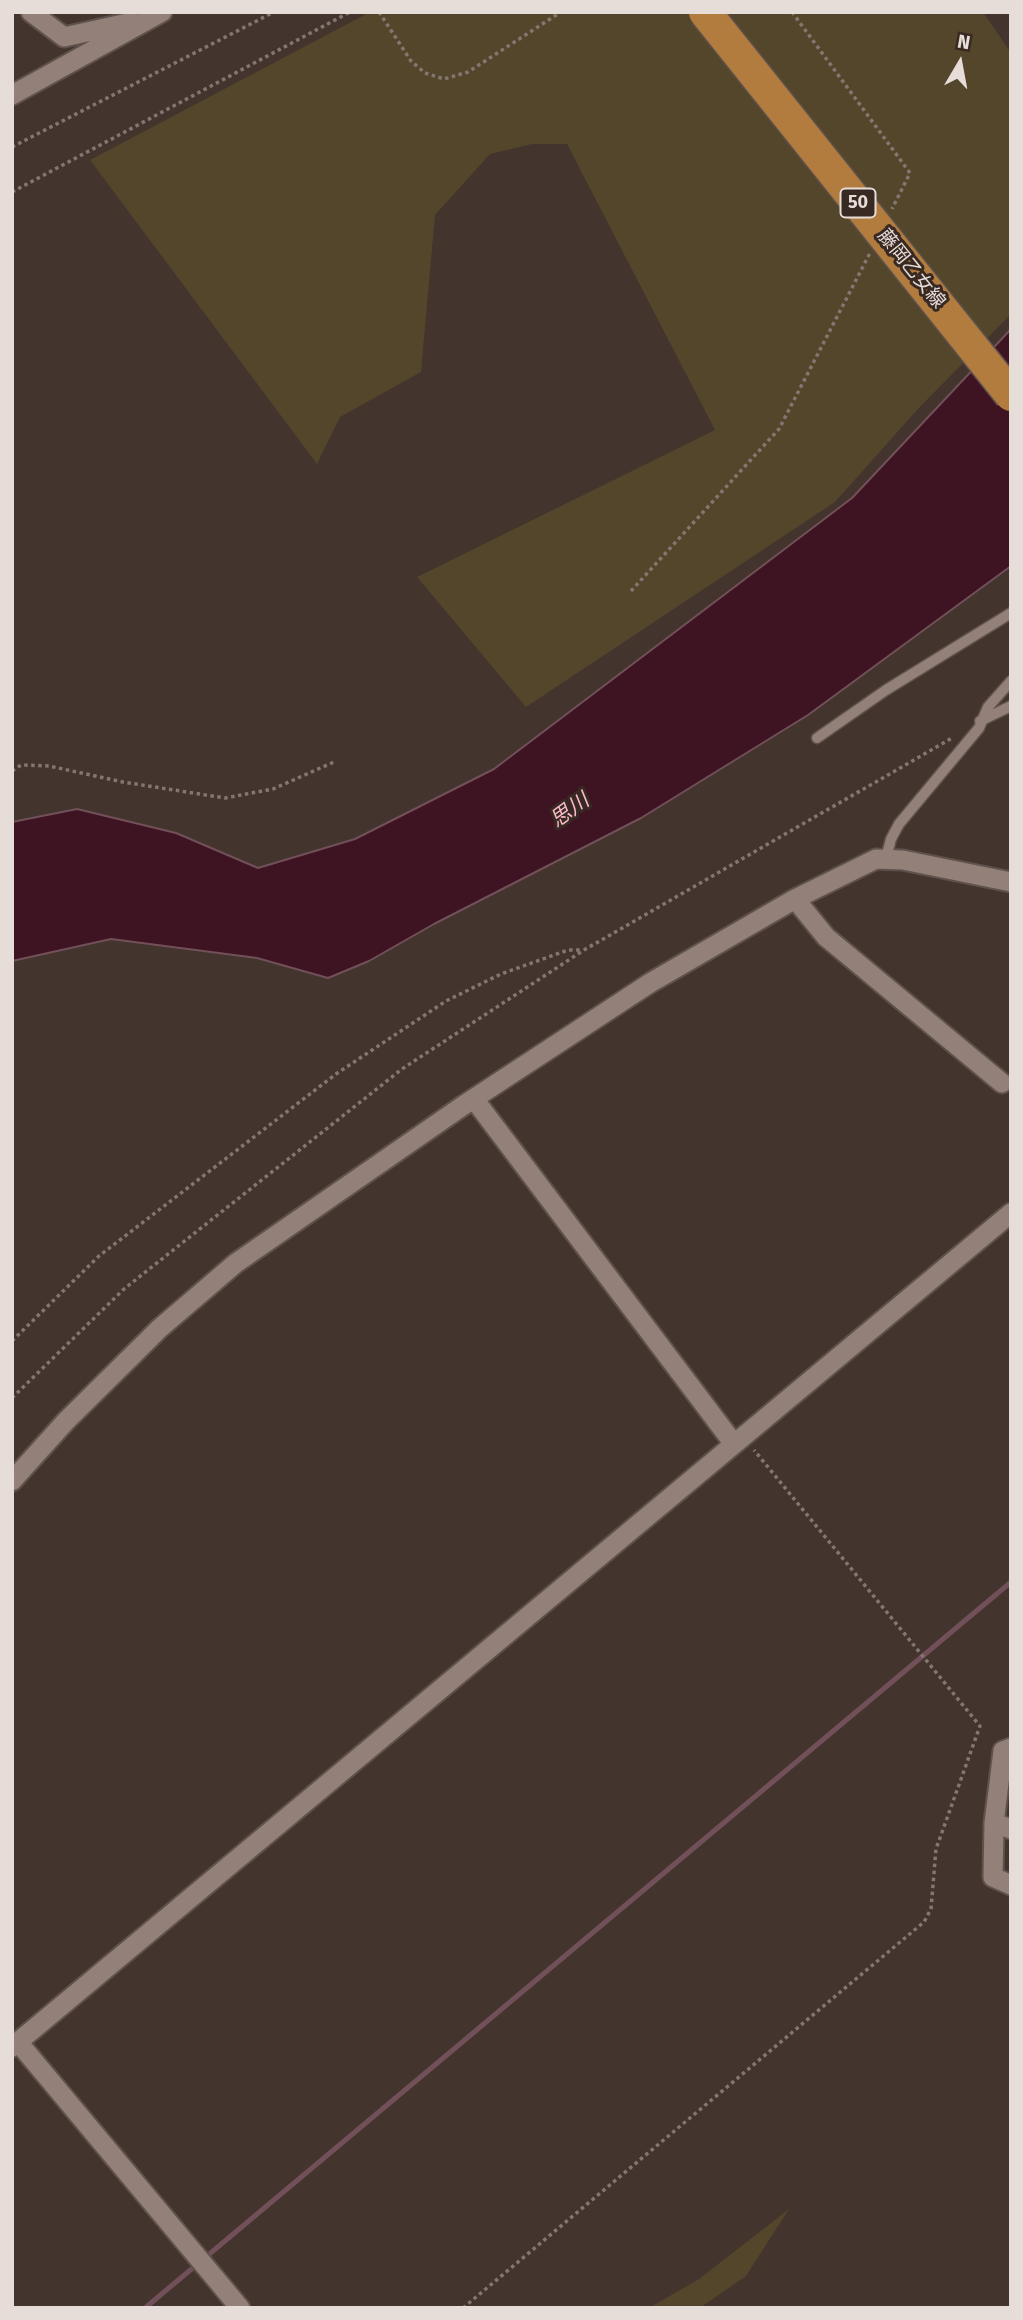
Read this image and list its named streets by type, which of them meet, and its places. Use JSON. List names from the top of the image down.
{
  "streets": {
    "main road": ["50", "藤岡乙女線"]
  },
  "water": ["思川"],
  "north": "top"
}
